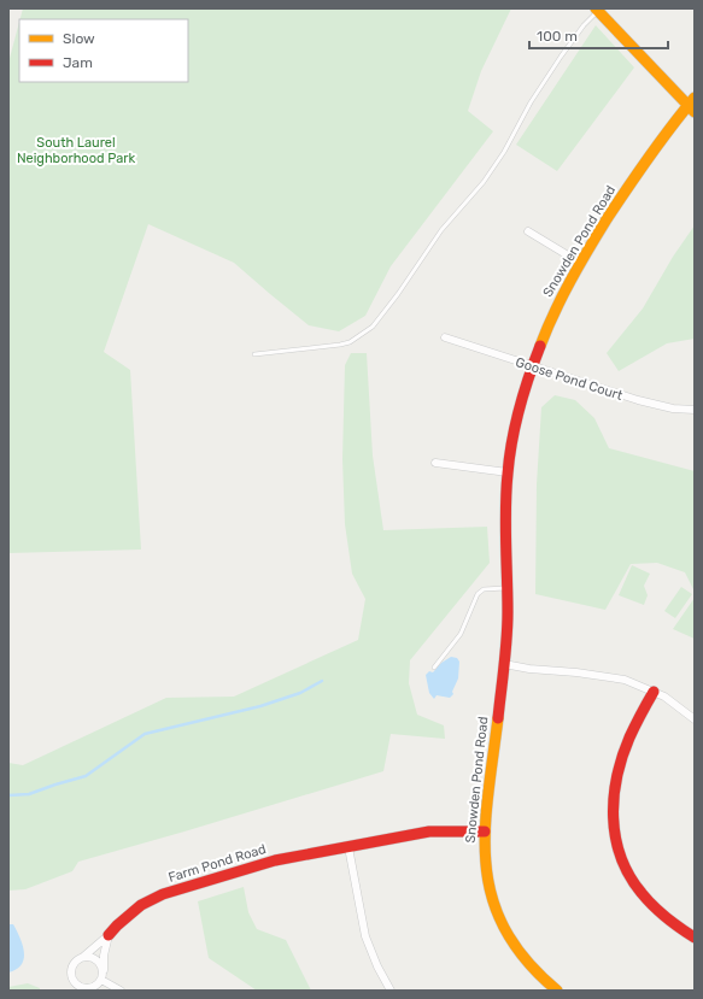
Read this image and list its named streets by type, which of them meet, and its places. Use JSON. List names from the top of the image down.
{
  "streets": {
    "street": ["Snowden Pond Road", "Goose Pond Court", "Farm Pond Road"]
  },
  "crossings": [
    ["Snowden Pond Road", "Goose Pond Court"],
    ["Snowden Pond Road", "Farm Pond Road"]
  ],
  "parks": ["South Laurel Neighborhood Park"],
  "legend": ["Slow", "Jam"],
  "scale_bar": "100 m"
}
